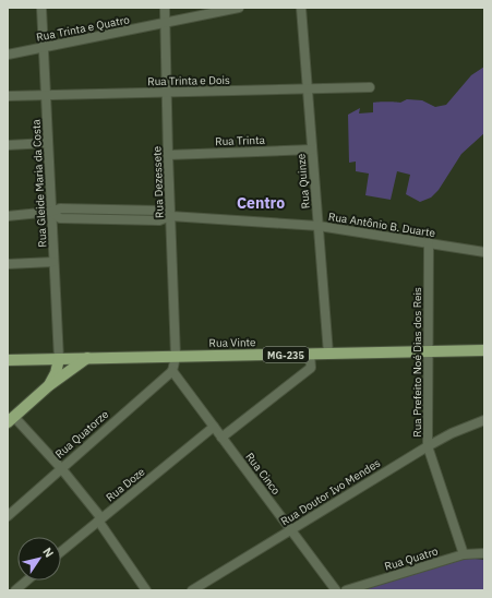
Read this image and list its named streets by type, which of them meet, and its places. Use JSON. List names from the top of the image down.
{
  "streets": {
    "main road": ["Rua Vinte", "MG-235"],
    "street": [
      "Rua Trinta e Quatro",
      "Rua Trinta e Dois",
      "Rua Trinta",
      "Rua Quinze",
      "Rua Dezessete",
      "Rua Gleide Maria da Costa",
      "Rua Antônio B. Duarte",
      "Rua Prefeito Noé Dias dos Reis",
      "Rua Quatorze",
      "Rua Cinco",
      "Rua Doze",
      "Rua Doutor Ivo Mendes",
      "Rua Quatro"
    ]
  },
  "crossings": [
    ["Rua Trinta e Quatro", "Rua Dezessete"],
    ["Rua Trinta e Quatro", "Rua Gleide Maria da Costa"],
    ["Rua Trinta e Dois", "Rua Quinze"],
    ["Rua Trinta e Dois", "Rua Dezessete"],
    ["Rua Trinta e Dois", "Rua Gleide Maria da Costa"],
    ["Rua Trinta", "Rua Quinze"],
    ["Rua Trinta", "Rua Dezessete"],
    ["Rua Quinze", "Rua Antônio B. Duarte"],
    ["Rua Quinze", "Rua Vinte"],
    ["Rua Dezessete", "Rua Antônio B. Duarte"],
    ["Rua Dezessete", "Rua Vinte"],
    ["Rua Dezessete", "Rua Quatorze"],
    ["Rua Dezessete", "Rua Cinco"],
    ["Rua Gleide Maria da Costa", "Rua Antônio B. Duarte"],
    ["Rua Gleide Maria da Costa", "Rua Vinte"],
    ["Rua Antônio B. Duarte", "Rua Prefeito Noé Dias dos Reis"],
    ["Rua Vinte", "Rua Prefeito Noé Dias dos Reis"],
    ["Rua Prefeito Noé Dias dos Reis", "Rua Doutor Ivo Mendes"],
    ["Rua Prefeito Noé Dias dos Reis", "Rua Quatro"],
    ["Rua Quatorze", "Rua Cinco"],
    ["Rua Cinco", "Rua Doze"],
    ["Rua Cinco", "Rua Doutor Ivo Mendes"]
  ],
  "districts": ["Centro"],
  "north": "top right"
}
